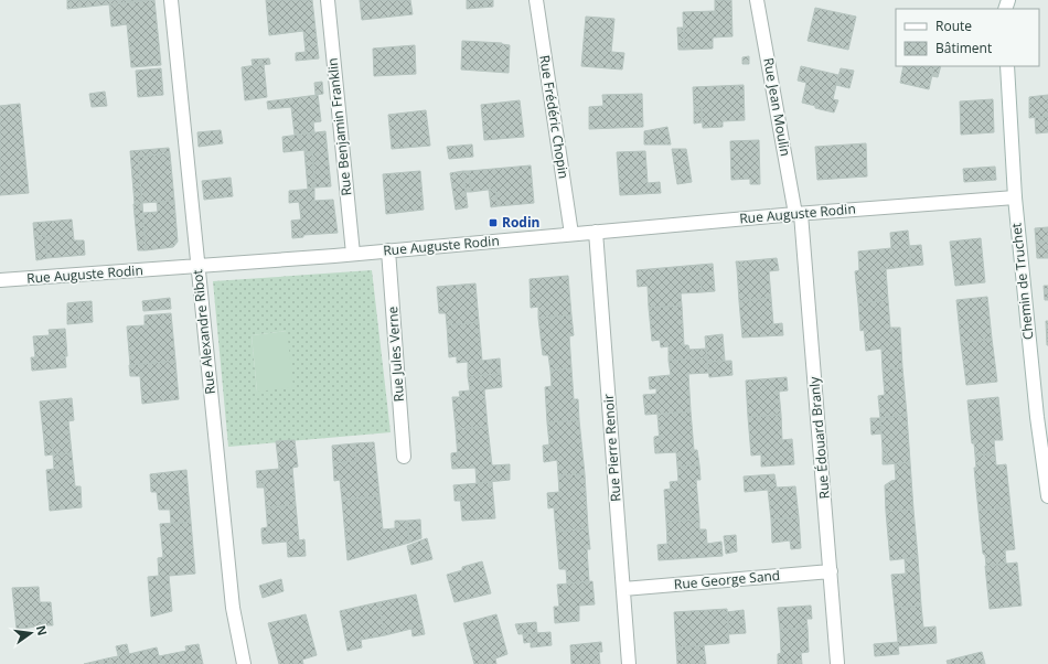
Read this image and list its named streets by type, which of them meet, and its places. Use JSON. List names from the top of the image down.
{
  "streets": {
    "street": [
      "Rue Jean Moulin",
      "Rue Frédéric Chopin",
      "Rue Benjamin Franklin",
      "Rue Auguste Rodin",
      "Chemin de Truchet",
      "Rue Alexandre Ribot",
      "Rue Jules Verne",
      "Rue Édouard Branly",
      "Rue Pierre Renoir",
      "Rue George Sand"
    ]
  },
  "crossings": [
    ["Rue Jean Moulin", "Rue Auguste Rodin"],
    ["Rue Jean Moulin", "Rue Édouard Branly"],
    ["Rue Frédéric Chopin", "Rue Auguste Rodin"],
    ["Rue Benjamin Franklin", "Rue Auguste Rodin"],
    ["Rue Auguste Rodin", "Chemin de Truchet"],
    ["Rue Auguste Rodin", "Rue Alexandre Ribot"],
    ["Rue Auguste Rodin", "Rue Jules Verne"],
    ["Rue Auguste Rodin", "Rue Édouard Branly"],
    ["Rue Auguste Rodin", "Rue Pierre Renoir"],
    ["Rue Édouard Branly", "Rue George Sand"],
    ["Rue Pierre Renoir", "Rue George Sand"]
  ],
  "places": {
    "transit": ["Rodin"]
  },
  "legend": ["Route", "Bâtiment"],
  "north": "right"
}
